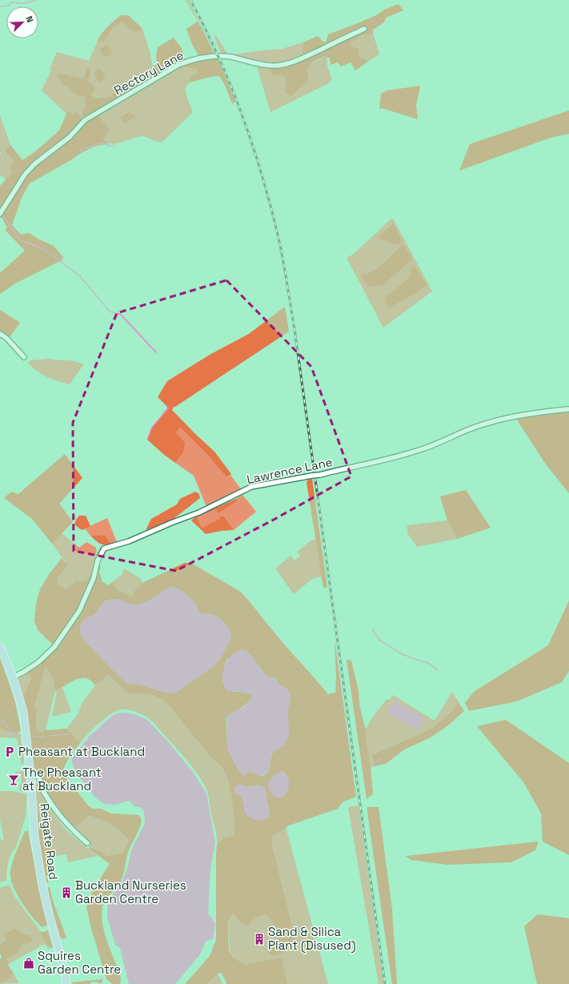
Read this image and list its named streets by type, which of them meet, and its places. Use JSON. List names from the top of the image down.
{
  "streets": {
    "main road": ["Reigate Road"],
    "street": ["Rectory Lane", "Lawrence Lane"]
  },
  "crossings": [
    ["Lawrence Lane", "Reigate Road"]
  ],
  "places": {
    "parking": ["Pheasant at Buckland"],
    "bar": ["The Pheasant at Buckland"],
    "building": ["Buckland Nurseries Garden Centre", "Sand & Silica Plant (Disused)"],
    "shop": ["Squires Garden Centre"]
  },
  "north": "top right"
}
